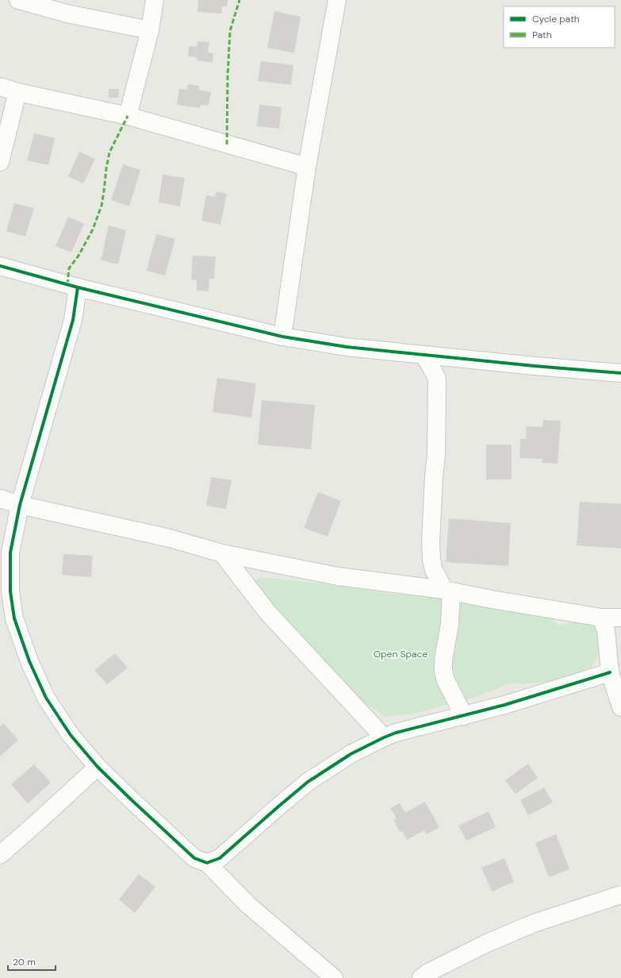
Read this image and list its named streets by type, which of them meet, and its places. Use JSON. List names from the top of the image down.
{
  "parks": ["Open Space"],
  "legend": ["Cycle path", "Path"],
  "scale_bar": "20 m"
}
